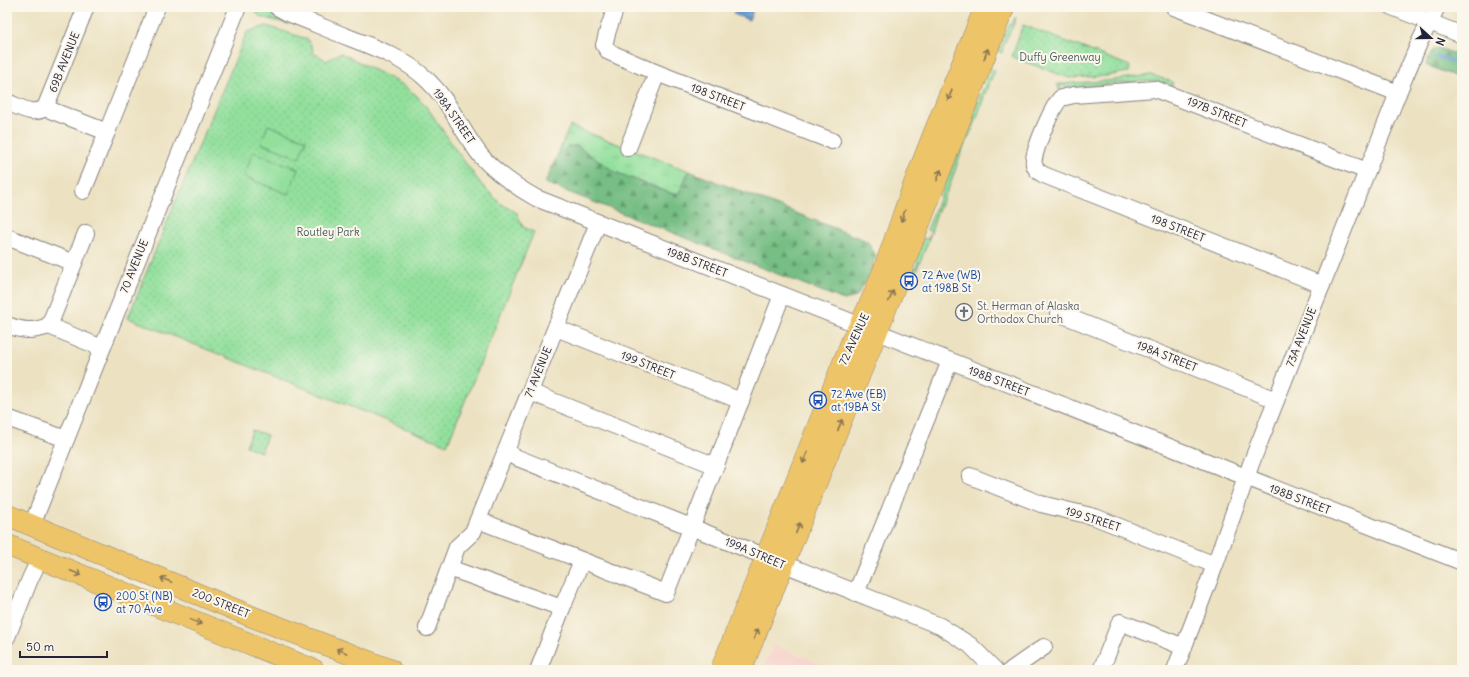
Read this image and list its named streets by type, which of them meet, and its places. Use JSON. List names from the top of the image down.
{
  "streets": {
    "main road": ["72 AVENUE", "200 STREET"],
    "street": [
      "69B AVENUE",
      "198 STREET",
      "197B STREET",
      "198A STREET",
      "198B STREET",
      "70 AVENUE",
      "73A AVENUE",
      "199 STREET",
      "71 AVENUE",
      "199A STREET"
    ]
  },
  "crossings": [
    ["198 STREET", "197B STREET"],
    ["198 STREET", "73A AVENUE"],
    ["197B STREET", "73A AVENUE"],
    ["198A STREET", "198B STREET"],
    ["198A STREET", "73A AVENUE"],
    ["198B STREET", "73A AVENUE"],
    ["198B STREET", "72 AVENUE"],
    ["198B STREET", "71 AVENUE"],
    ["70 AVENUE", "200 STREET"],
    ["73A AVENUE", "199 STREET"],
    ["72 AVENUE", "199A STREET"],
    ["199 STREET", "71 AVENUE"],
    ["71 AVENUE", "199A STREET"]
  ],
  "parks": ["Duffy Greenway", "Routley Park"],
  "places": {
    "bus stop": ["72 Ave (WB) at 198B St", "72 Ave (EB) at 19BA St", "200 St (NB) at 70 Ave"],
    "church": ["St. Herman of Alaska Orthodox Church"]
  },
  "scale_bar": "50 m",
  "north": "right"
}
